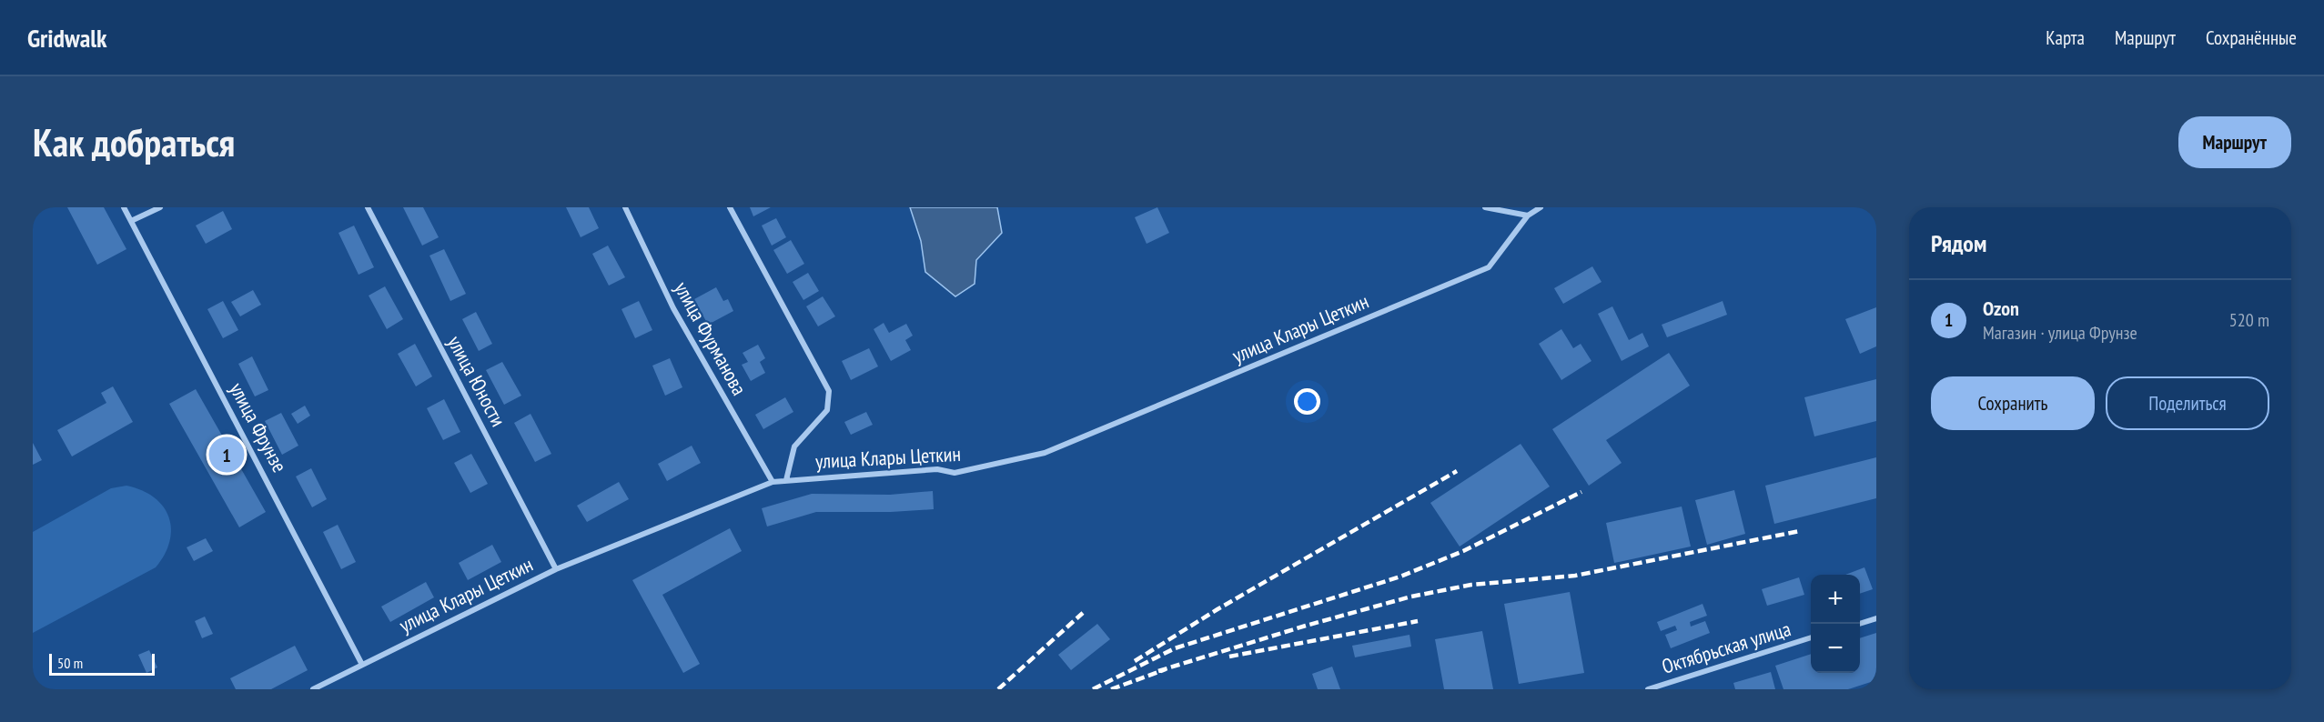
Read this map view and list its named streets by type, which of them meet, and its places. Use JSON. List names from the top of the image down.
{
  "streets": {
    "street": [
      "улица Клары Цеткин",
      "улица Фурманова",
      "улица Юности",
      "улица Фрунзе",
      "Октябрьская улица"
    ]
  },
  "crossings": [
    ["улица Клары Цеткин", "улица Фурманова"],
    ["улица Клары Цеткин", "улица Юности"],
    ["улица Клары Цеткин", "улица Фрунзе"]
  ],
  "scale_bar": "50 m",
  "page": {
    "header": "Gridwalk",
    "nav": ["Карта", "Маршрут", "Сохранённые"],
    "buttons": [
      "Маршрут",
      ["Сохранить", "Поделиться"]
    ],
    "title": "Как добраться",
    "heading": "Рядом",
    "list": [
      {
        "mark": "1",
        "name": "Ozon",
        "note": "Магазин · улица Фрунзе",
        "value": "520 m"
      }
    ],
    "pins": "1",
    "map_buttons": ["+", "−"],
    "scale": "50 m"
  }
}
